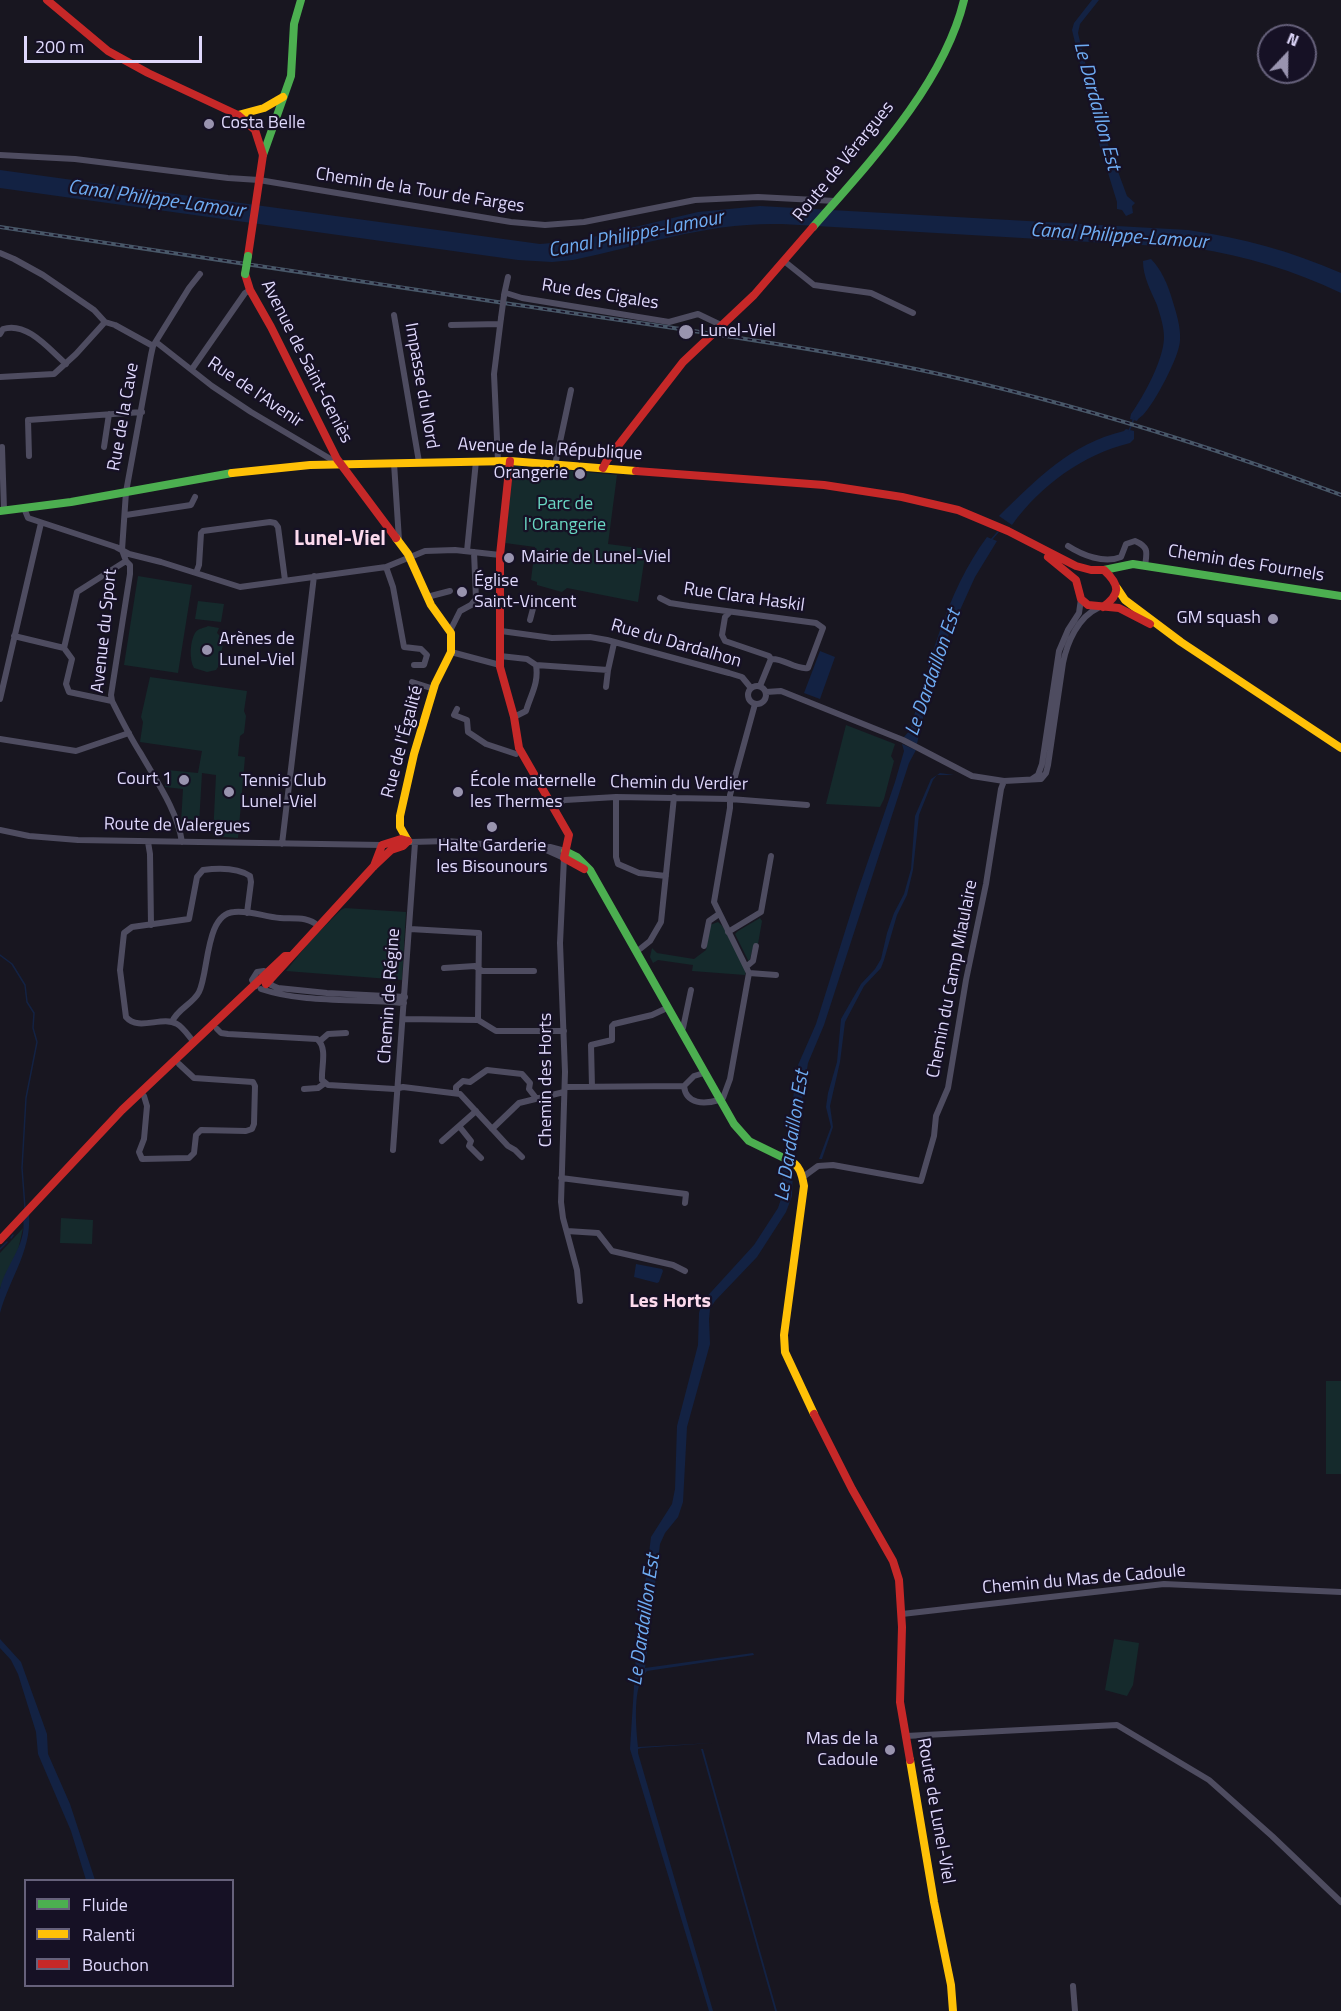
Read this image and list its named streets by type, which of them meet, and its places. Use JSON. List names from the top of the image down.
{
  "streets": {
    "street": [
      "Route de Vérargues",
      "Chemin de la Tour de Farges",
      "Rue des Cigales",
      "Avenue de Saint-Geniès",
      "Impasse du Nord",
      "Rue de l'Avenir",
      "Rue de la Cave",
      "Avenue de la République",
      "Chemin des Fournels",
      "Rue Clara Haskil",
      "Avenue du Sport",
      "Rue du Dardalhon",
      "Rue de l'Égalité",
      "Chemin du Verdier",
      "Route de Valergues",
      "Chemin du Camp Miaulaire",
      "Chemin de Régine",
      "Chemin des Horts",
      "Chemin du Mas de Cadoule",
      "Route de Lunel-Viel"
    ]
  },
  "crossings": [
    ["Route de Vérargues", "Chemin de la Tour de Farges"],
    ["Route de Vérargues", "Rue des Cigales"],
    ["Route de Vérargues", "Avenue de la République"],
    ["Chemin de la Tour de Farges", "Avenue de Saint-Geniès"],
    ["Avenue de Saint-Geniès", "Rue de l'Avenir"],
    ["Avenue de Saint-Geniès", "Avenue de la République"],
    ["Impasse du Nord", "Avenue de la République"],
    ["Rue de l'Avenir", "Rue de la Cave"],
    ["Rue de l'Avenir", "Avenue de la République"],
    ["Rue de la Cave", "Avenue de la République"],
    ["Rue de la Cave", "Avenue du Sport"],
    ["Avenue du Sport", "Route de Valergues"],
    ["Rue de l'Égalité", "Chemin de Régine"],
    ["Chemin du Camp Miaulaire", "Route de Lunel-Viel"],
    ["Chemin du Mas de Cadoule", "Route de Lunel-Viel"]
  ],
  "districts": ["Lunel-Viel", "Les Horts"],
  "water": ["Le Dardaillon Est", "Canal Philippe-Lamour"],
  "parks": ["Parc de l'Orangerie"],
  "places": [
    "Costa Belle",
    "Lunel-Viel",
    "Orangerie",
    "Mairie de Lunel-Viel",
    "Église Saint-Vincent",
    "GM squash",
    "Arènes de Lunel-Viel",
    "Court 1",
    "Tennis Club Lunel-Viel",
    "École maternelle les Thermes",
    "Halte Garderie les Bisounours",
    "Mas de la Cadoule"
  ],
  "legend": ["Fluide", "Ralenti", "Bouchon"],
  "scale_bar": "200 m",
  "north": "top"
}
